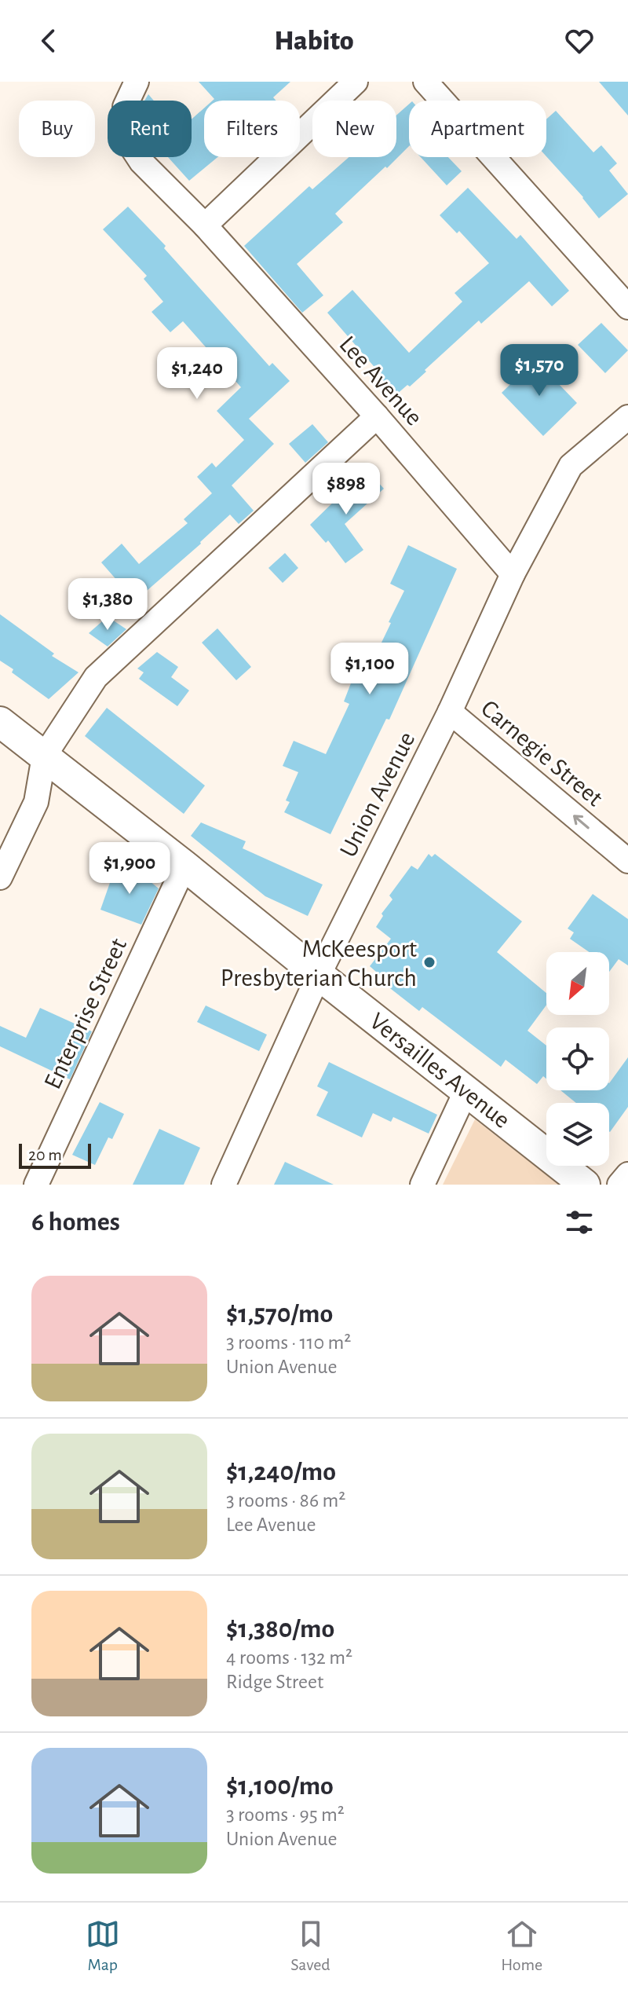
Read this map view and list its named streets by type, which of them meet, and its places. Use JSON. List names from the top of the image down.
{
  "streets": {
    "street": [
      "Lee Avenue",
      "Carnegie Street",
      "Union Avenue",
      "Enterprise Street",
      "Versailles Avenue"
    ]
  },
  "crossings": [
    ["Lee Avenue", "Union Avenue"],
    ["Carnegie Street", "Union Avenue"],
    ["Union Avenue", "Versailles Avenue"],
    ["Enterprise Street", "Versailles Avenue"]
  ],
  "one_way": ["Carnegie Street"],
  "places": ["McKeesport Presbyterian Church"],
  "scale_bar": "20 m",
  "north": "bottom left",
  "page": {
    "header": "Habito",
    "chip": [
      "Buy",
      "Rent",
      "Filters",
      "New",
      "Apartment"
    ],
    "price": [
      "$1,570",
      "$1,240",
      "$898",
      "$1,380",
      "$1,100",
      "$1,900"
    ],
    "scale": "20 m",
    "heading": "6 homes",
    "list": [
      {
        "name": "$1,570/mo",
        "note": "3 rooms · 110 m² · Union Avenue"
      },
      {
        "name": "$1,240/mo",
        "note": "3 rooms · 86 m² · Lee Avenue"
      },
      {
        "name": "$1,380/mo",
        "note": "4 rooms · 132 m² · Ridge Street"
      },
      {
        "name": "$1,100/mo",
        "note": "3 rooms · 95 m² · Union Avenue"
      }
    ],
    "tabs": ["Map", "Saved", "Home"]
  }
}
